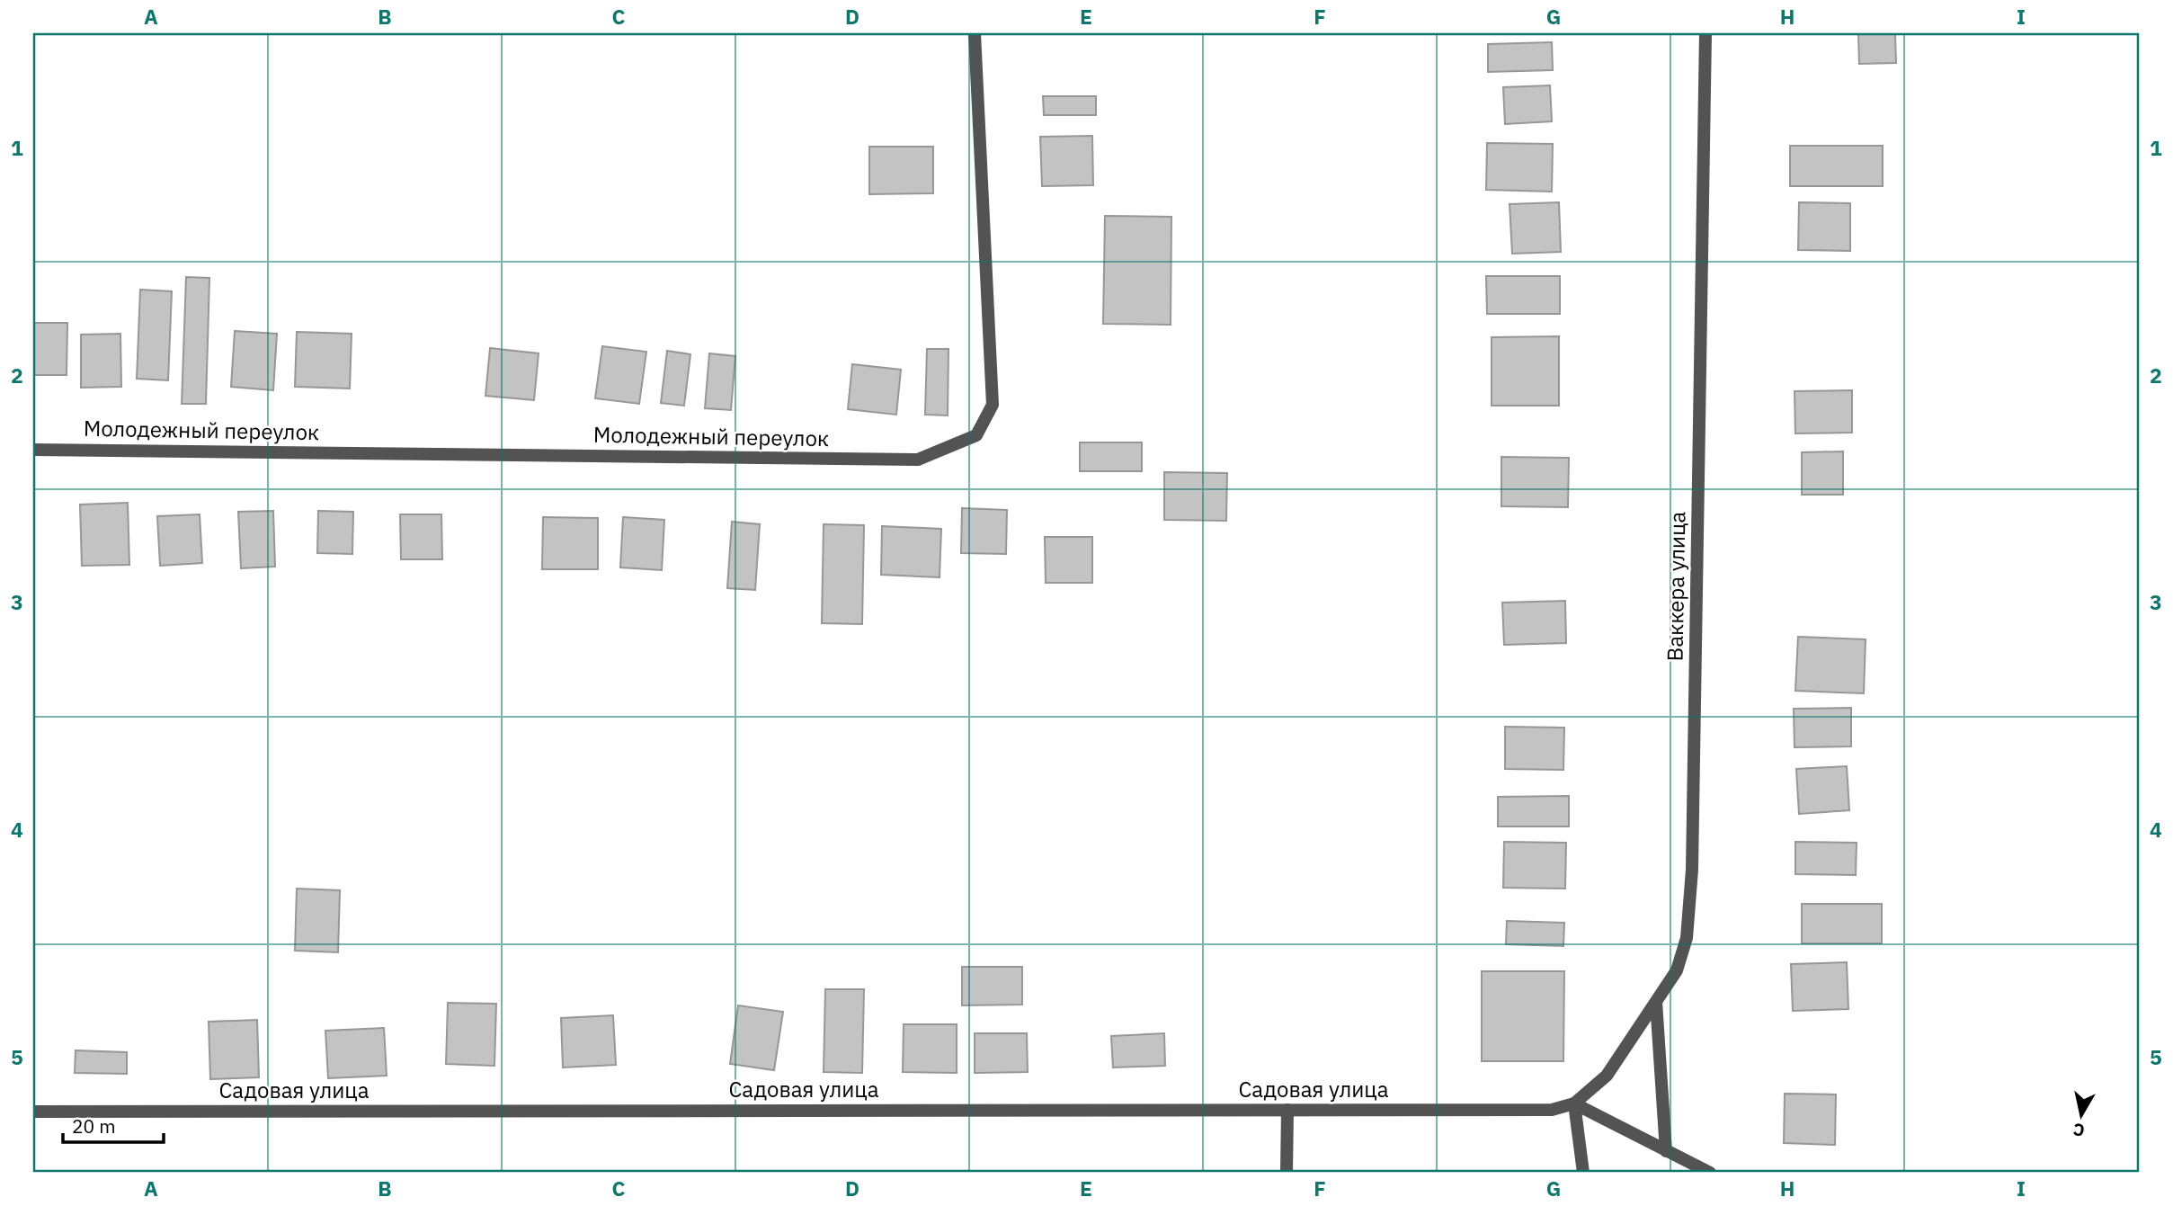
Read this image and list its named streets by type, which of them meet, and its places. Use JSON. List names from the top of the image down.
{
  "streets": {
    "street": ["Молодежный переулок", "Ваккера улица", "Садовая улица"]
  },
  "crossings": [
    ["Ваккера улица", "Садовая улица"]
  ],
  "scale_bar": "20 m",
  "north": "bottom",
  "grid": {
    "columns": [
      "A",
      "B",
      "C",
      "D",
      "E",
      "F",
      "G",
      "H",
      "I"
    ],
    "rows": [
      "1",
      "2",
      "3",
      "4",
      "5"
    ]
  }
}
